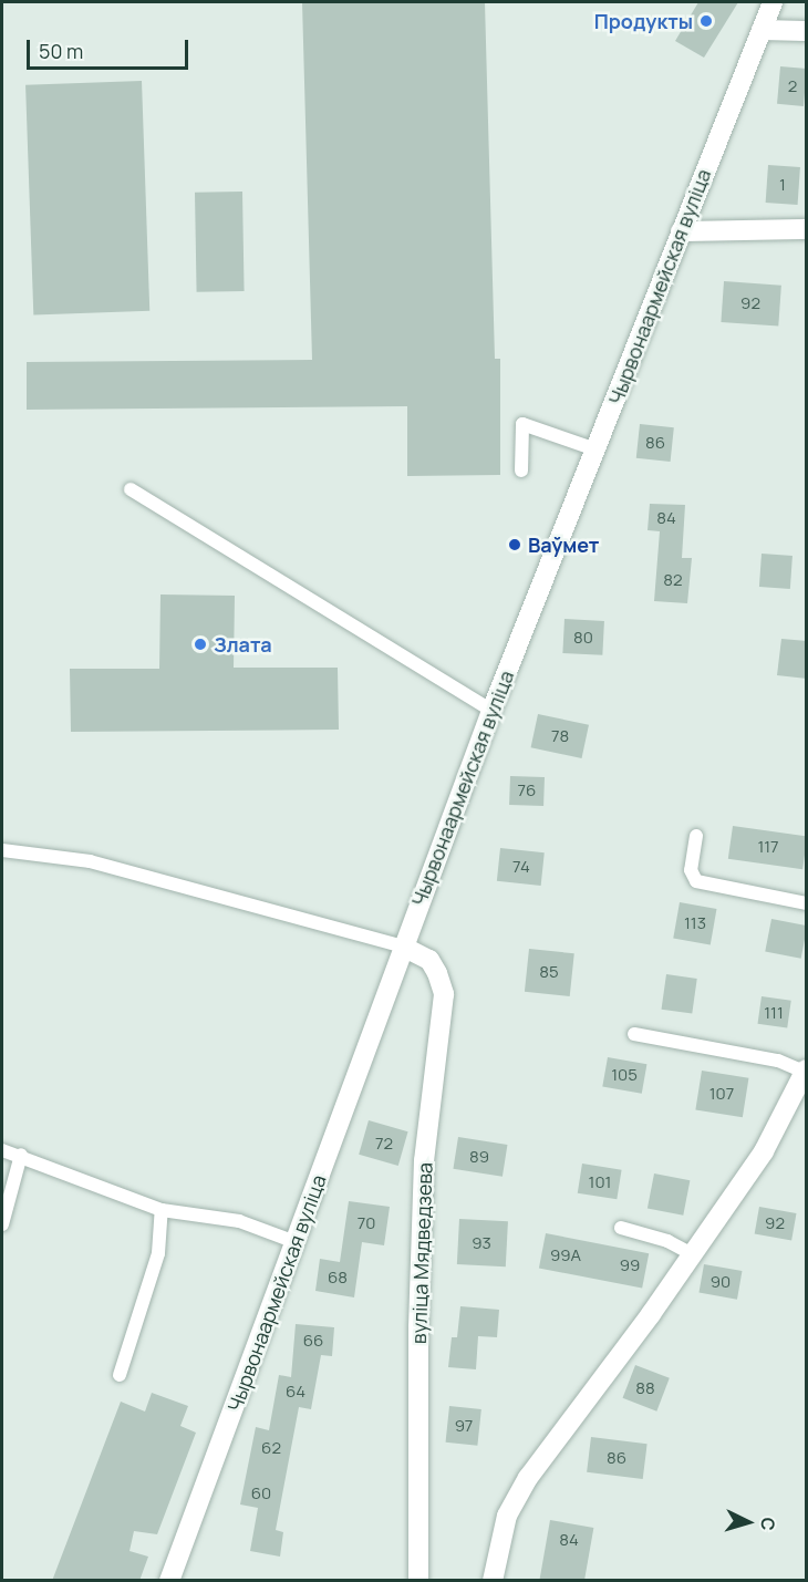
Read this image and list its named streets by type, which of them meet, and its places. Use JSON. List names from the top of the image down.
{
  "streets": {
    "street": ["Чырвонаармейская вуліца", "вуліца Мядведзева"]
  },
  "crossings": [
    ["Чырвонаармейская вуліца", "вуліца Мядведзева"]
  ],
  "places": ["Продукты", "Ваўмет", "Злата"],
  "house_numbers": [
    "2",
    "1",
    "92",
    "86",
    "84",
    "82",
    "80",
    "78",
    "76",
    "117",
    "74",
    "113",
    "85",
    "111",
    "105",
    "107",
    "72",
    "89",
    "101",
    "70",
    "92",
    "93",
    "99А",
    "99",
    "68",
    "90",
    "66",
    "88",
    "64",
    "97",
    "62",
    "86",
    "60",
    "84"
  ],
  "scale_bar": "50 m",
  "north": "right"
}
